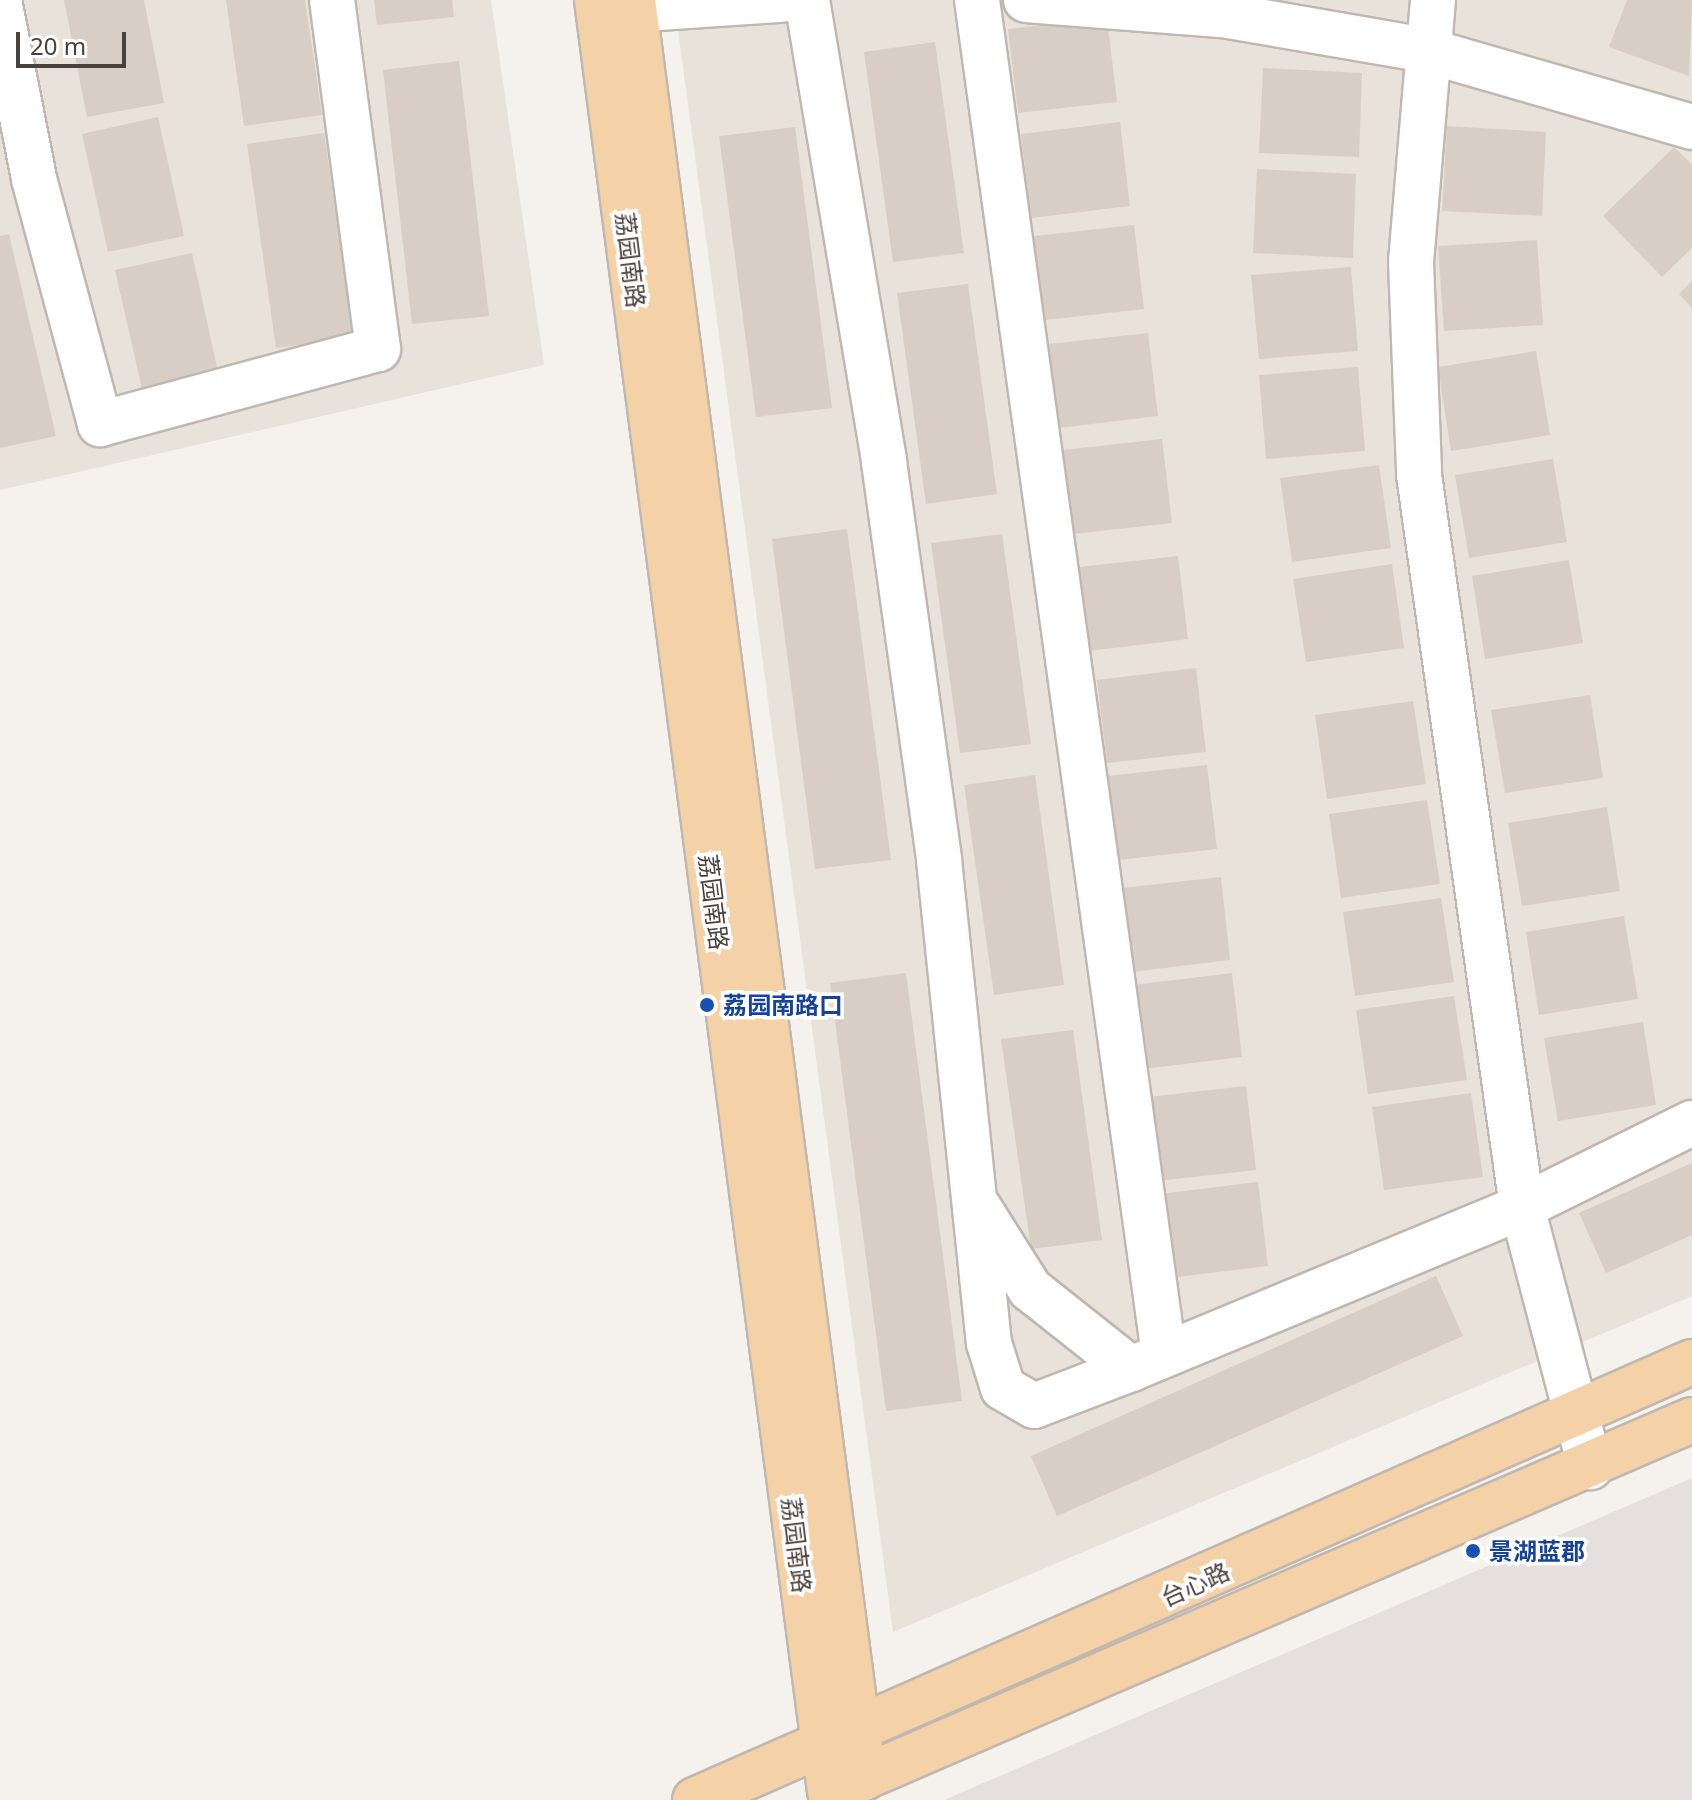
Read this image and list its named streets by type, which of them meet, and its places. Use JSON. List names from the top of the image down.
{
  "streets": {
    "main road": ["荔园南路", "台心路"]
  },
  "crossings": [
    ["荔园南路", "台心路"]
  ],
  "places": ["荔园南路口", "景湖蓝郡"],
  "scale_bar": "20 m"
}
